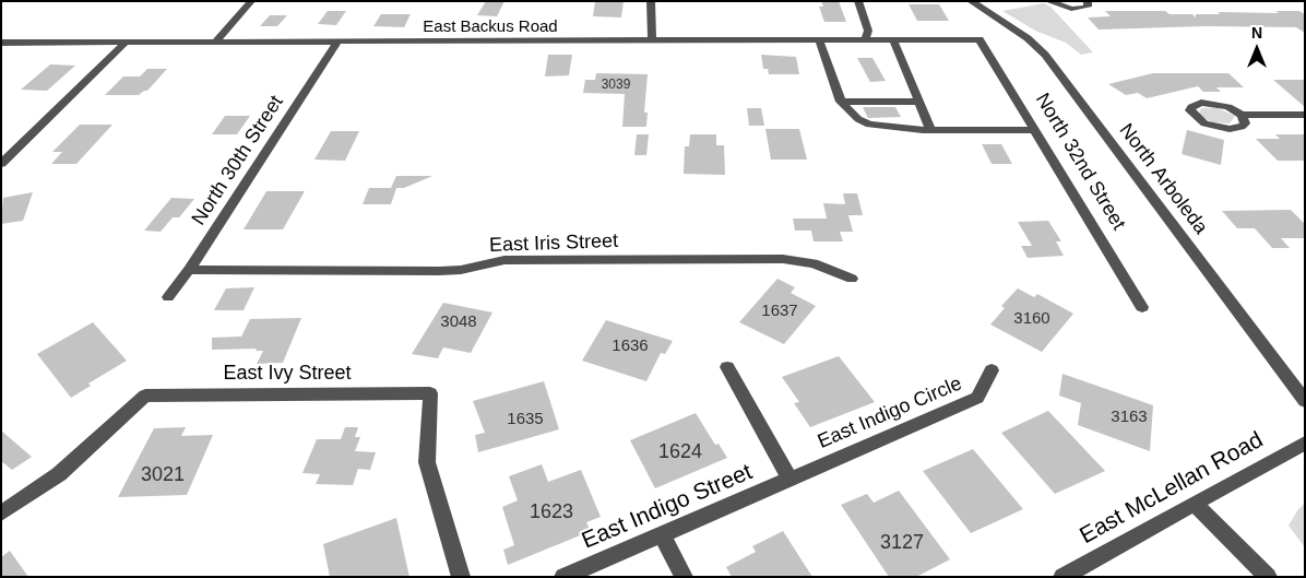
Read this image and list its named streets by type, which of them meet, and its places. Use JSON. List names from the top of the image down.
{
  "streets": {
    "street": [
      "East Backus Road",
      "North 30th Street",
      "North 32nd Street",
      "North Arboleda",
      "East Iris Street",
      "East Ivy Street",
      "East Indigo Circle",
      "East McLellan Road",
      "East Indigo Street"
    ]
  },
  "crossings": [
    ["East Backus Road", "North 30th Street"],
    ["East Backus Road", "North 32nd Street"],
    ["North 30th Street", "East Iris Street"],
    ["East Indigo Circle", "East Indigo Street"]
  ],
  "house_numbers": [
    "3039",
    "1637",
    "3160",
    "3048",
    "1636",
    "3163",
    "1635",
    "1624",
    "3021",
    "1623",
    "3127"
  ],
  "north": "top"
}
